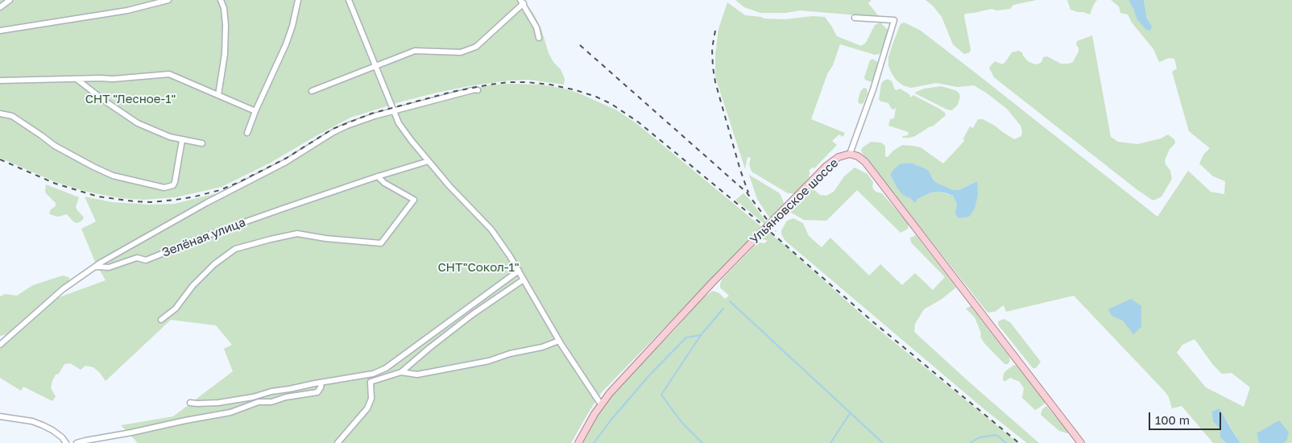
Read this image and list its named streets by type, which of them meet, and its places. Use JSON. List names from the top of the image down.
{
  "streets": {
    "main road": ["Ульяновское шоссе"],
    "street": ["Зелёная улица"]
  },
  "parks": ["СНТ \"Лесное-1\"", "СНТ\"Сокол-1\""],
  "scale_bar": "100 m"
}
